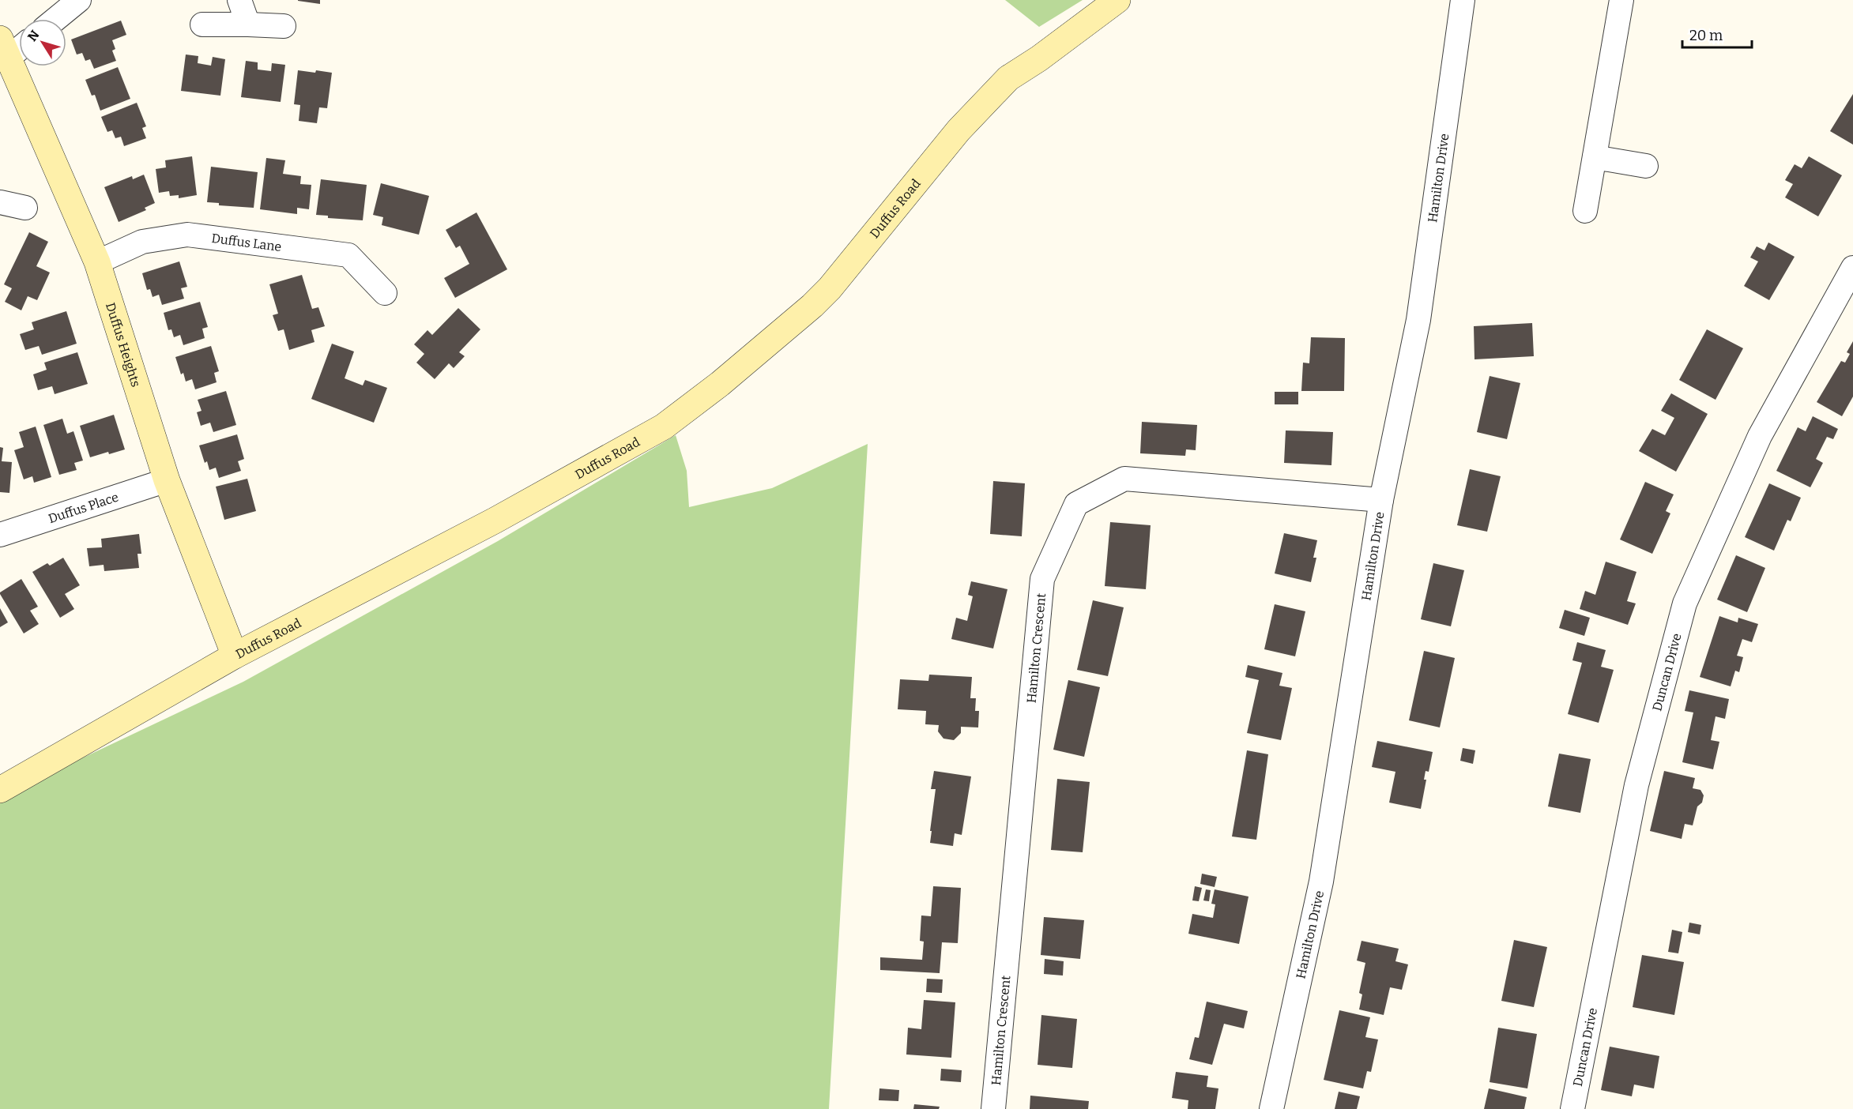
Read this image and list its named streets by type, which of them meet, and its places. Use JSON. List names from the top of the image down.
{
  "streets": {
    "main road": ["Duffus Road", "Duffus Heights"],
    "street": [
      "Hamilton Drive",
      "Duffus Lane",
      "Duffus Place",
      "Hamilton Crescent",
      "Duncan Drive"
    ]
  },
  "crossings": [
    ["Hamilton Drive", "Hamilton Crescent"],
    ["Duffus Road", "Duffus Heights"],
    ["Duffus Lane", "Duffus Heights"],
    ["Duffus Heights", "Duffus Place"]
  ],
  "scale_bar": "20 m",
  "north": "top left"
}
